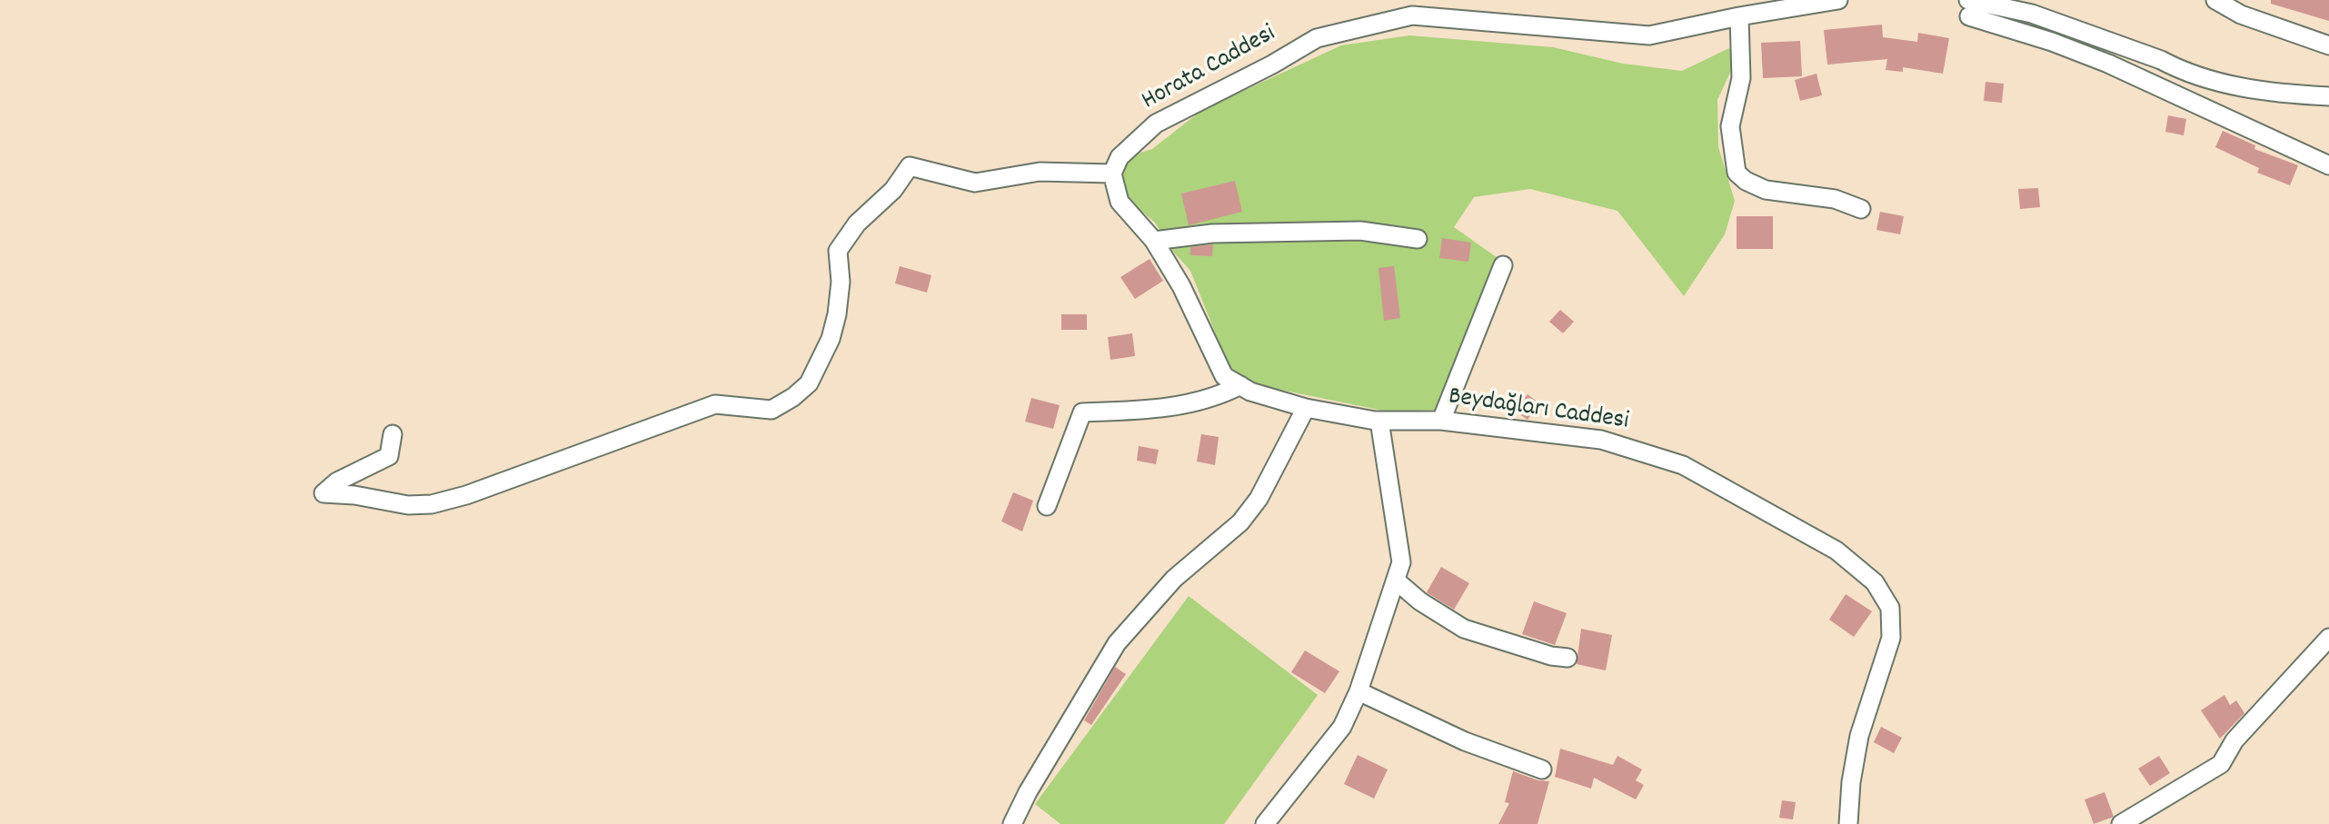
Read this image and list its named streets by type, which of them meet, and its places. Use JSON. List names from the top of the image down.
{
  "streets": {
    "street": ["Horata Caddesi", "Beydağları Caddesi"]
  },
  "crossings": [
    ["Horata Caddesi", "Beydağları Caddesi"]
  ]
}
